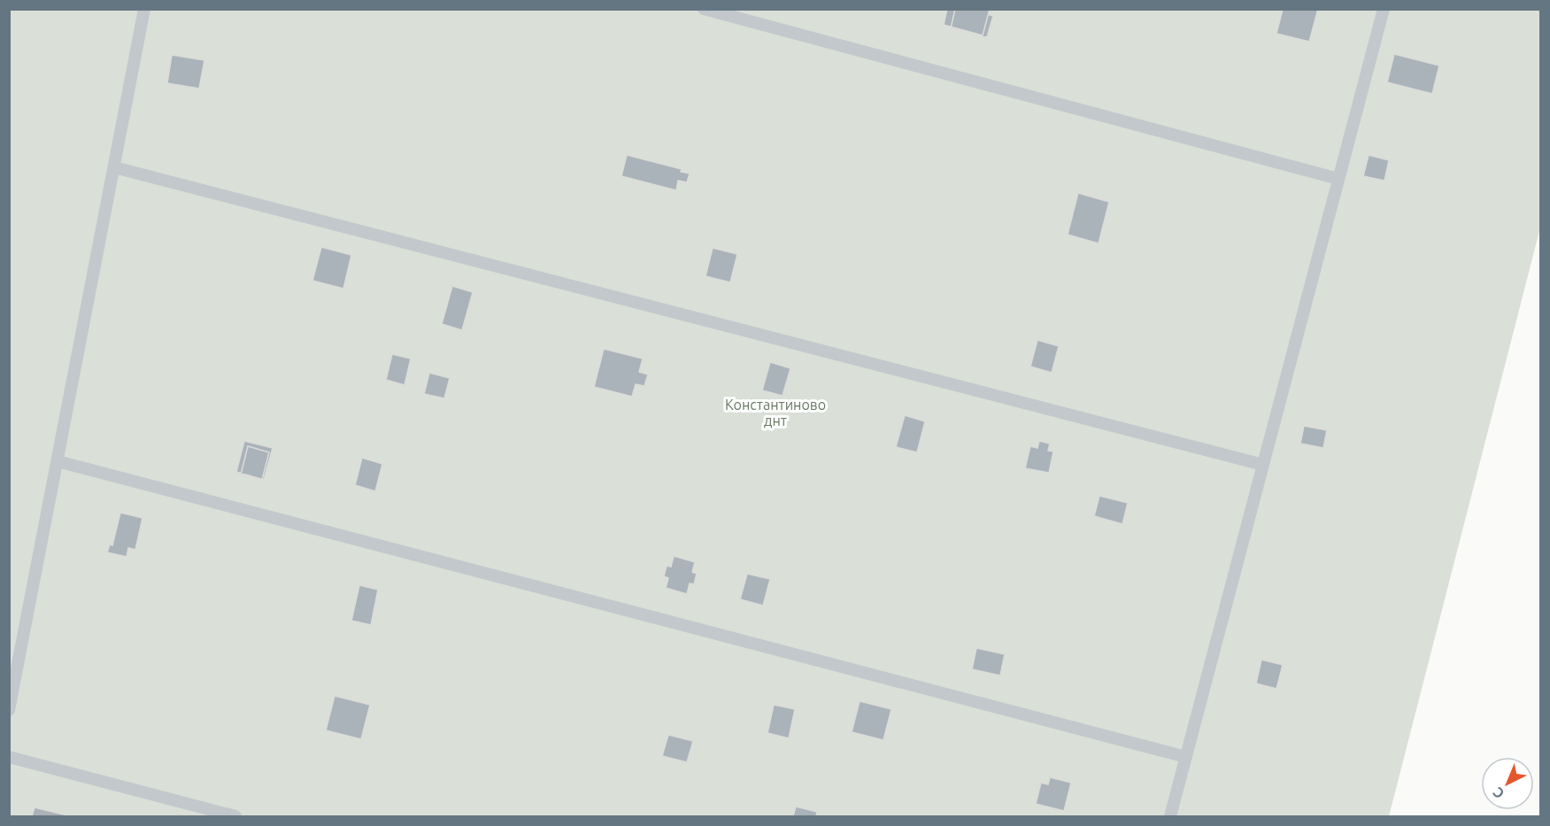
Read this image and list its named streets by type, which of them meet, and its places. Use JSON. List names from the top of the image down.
{
  "parks": ["Константиново днт"],
  "north": "bottom left"
}
